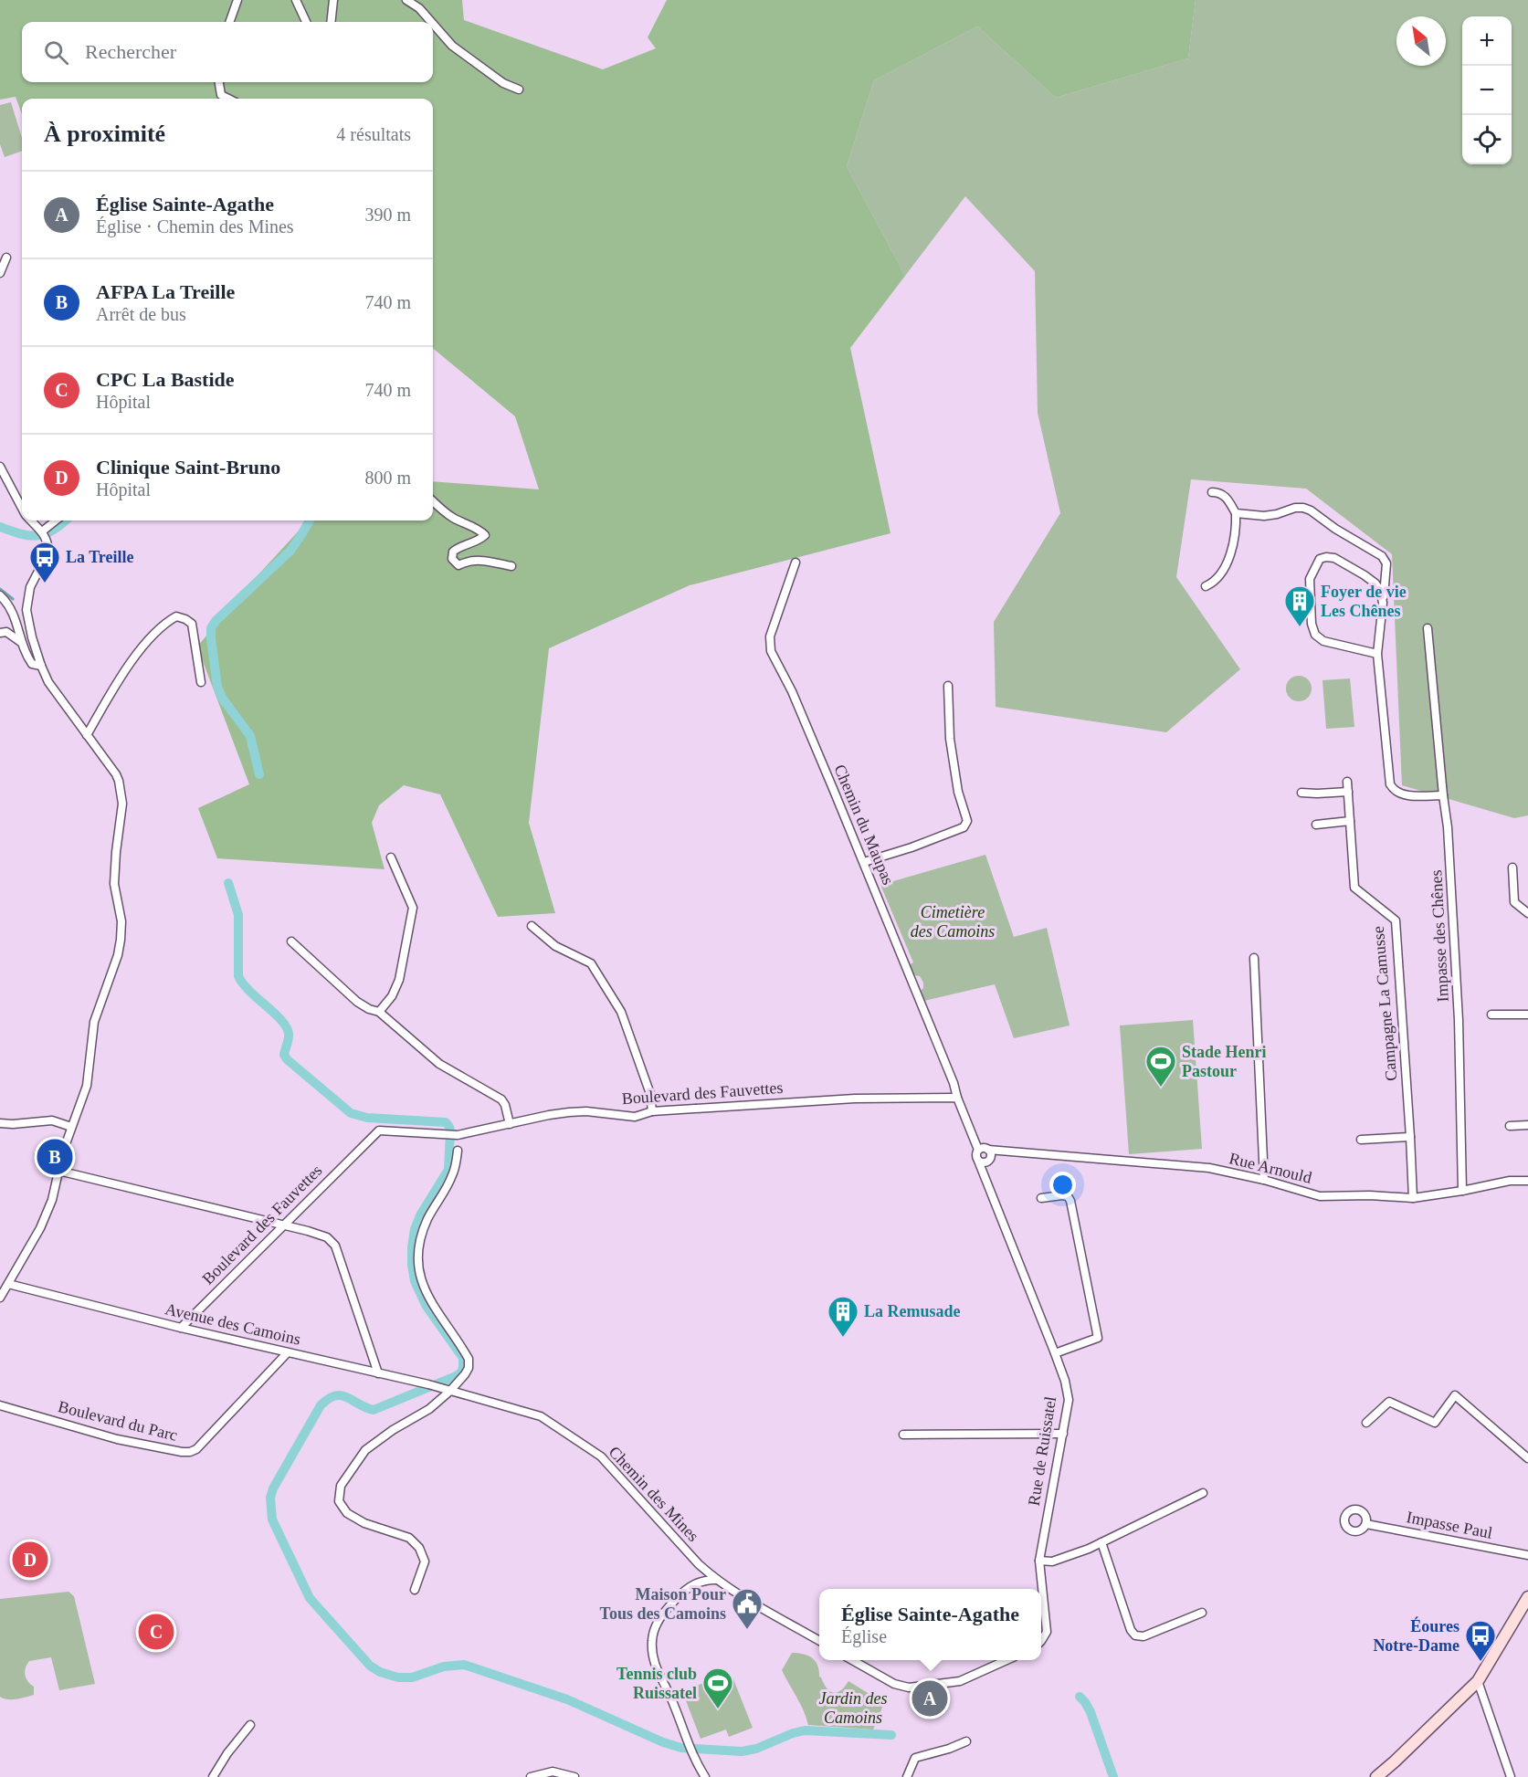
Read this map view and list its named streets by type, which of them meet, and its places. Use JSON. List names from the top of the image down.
{
  "streets": {
    "street": [
      "Chemin du Maupas",
      "Impasse des Chênes",
      "Campagne La Camusse",
      "Boulevard des Fauvettes",
      "Rue Arnould",
      "Avenue des Camoins",
      "Boulevard du Parc",
      "Rue de Ruissatel",
      "Chemin des Mines",
      "Impasse Paul"
    ]
  },
  "crossings": [
    ["Chemin du Maupas", "Boulevard des Fauvettes"],
    ["Chemin du Maupas", "Rue Arnould"],
    ["Impasse des Chênes", "Rue Arnould"],
    ["Campagne La Camusse", "Rue Arnould"],
    ["Boulevard des Fauvettes", "Rue Arnould"],
    ["Boulevard des Fauvettes", "Avenue des Camoins"],
    ["Rue Arnould", "Rue de Ruissatel"],
    ["Avenue des Camoins", "Boulevard du Parc"],
    ["Avenue des Camoins", "Chemin des Mines"]
  ],
  "parks": ["Cimetière des Camoins", "Jardin des Camoins"],
  "places": {
    "bus stop": ["La Treille", "Éoures Notre-Dame"],
    "building": ["Foyer de vie Les Chênes", "La Remusade"],
    "sports": ["Stade Henri Pastour", "Tennis club Ruissatel"],
    "public building": ["Maison Pour Tous des Camoins"]
  },
  "north": "top left",
  "page": {
    "map_buttons": ["+", "−"],
    "search": "Rechercher",
    "heading": ["À proximité", "4 résultats"],
    "list": [
      {
        "mark": "A",
        "name": "Église Sainte-Agathe",
        "note": "Église · Chemin des Mines",
        "value": "390 m"
      },
      {
        "mark": "B",
        "name": "AFPA La Treille",
        "note": "Arrêt de bus",
        "value": "740 m"
      },
      {
        "mark": "C",
        "name": "CPC La Bastide",
        "note": "Hôpital",
        "value": "740 m"
      },
      {
        "mark": "D",
        "name": "Clinique Saint-Bruno",
        "note": "Hôpital",
        "value": "800 m"
      }
    ],
    "pins": [
      "B",
      "D",
      "C",
      "A"
    ],
    "popup": ["Église Sainte-Agathe", "Église"]
  }
}
